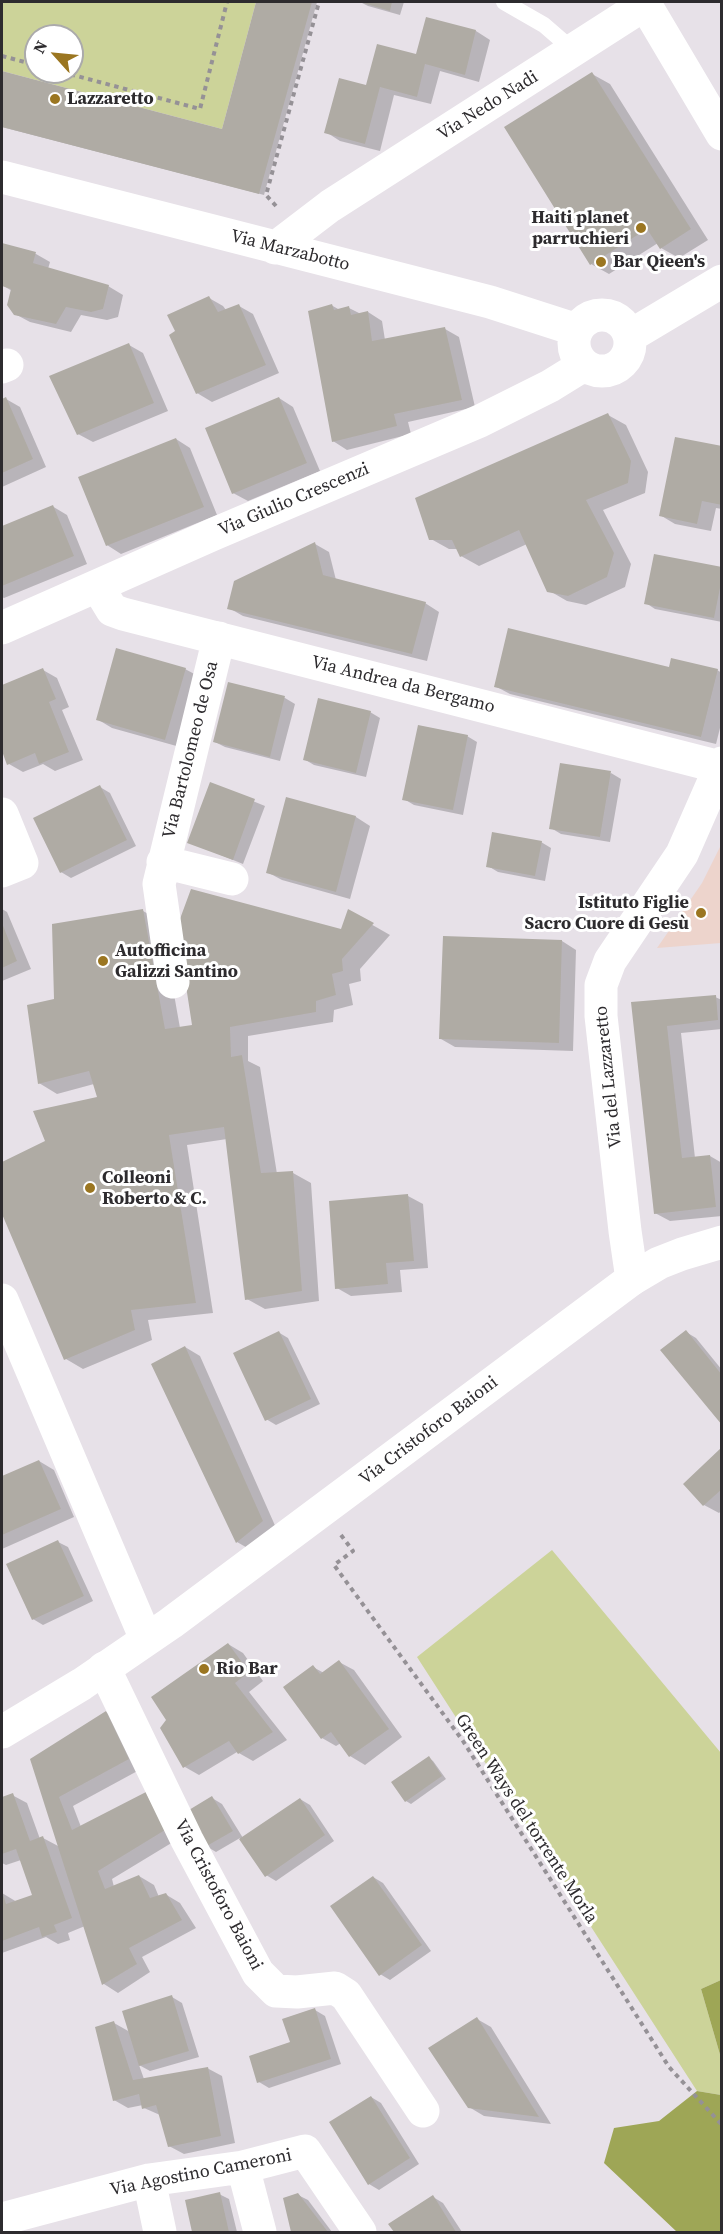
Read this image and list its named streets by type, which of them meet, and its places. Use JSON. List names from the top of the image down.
{
  "streets": {
    "street": [
      "Via Nedo Nadi",
      "Via Marzabotto",
      "Via Giulio Crescenzi",
      "Via Andrea da Bergamo",
      "Via Bartolomeo de Osa",
      "Via del Lazzaretto",
      "Via Cristoforo Baioni",
      "Via Agostino Cameroni"
    ],
    "path": ["Green Ways del torrente Morla"]
  },
  "crossings": [
    ["Via Nedo Nadi", "Via Marzabotto"],
    ["Via Marzabotto", "Via Giulio Crescenzi"],
    ["Via Giulio Crescenzi", "Via Andrea da Bergamo"],
    ["Via Andrea da Bergamo", "Via Bartolomeo de Osa"],
    ["Via Andrea da Bergamo", "Via del Lazzaretto"],
    ["Via del Lazzaretto", "Via Cristoforo Baioni"]
  ],
  "places": [
    "Lazzaretto",
    "Haiti planet parruchieri",
    "Bar Qieen's",
    "Istituto Figlie Sacro Cuore di Gesù",
    "Autofficina Galizzi Santino",
    "Colleoni Roberto & C.",
    "Rio Bar"
  ],
  "north": "top left"
}
